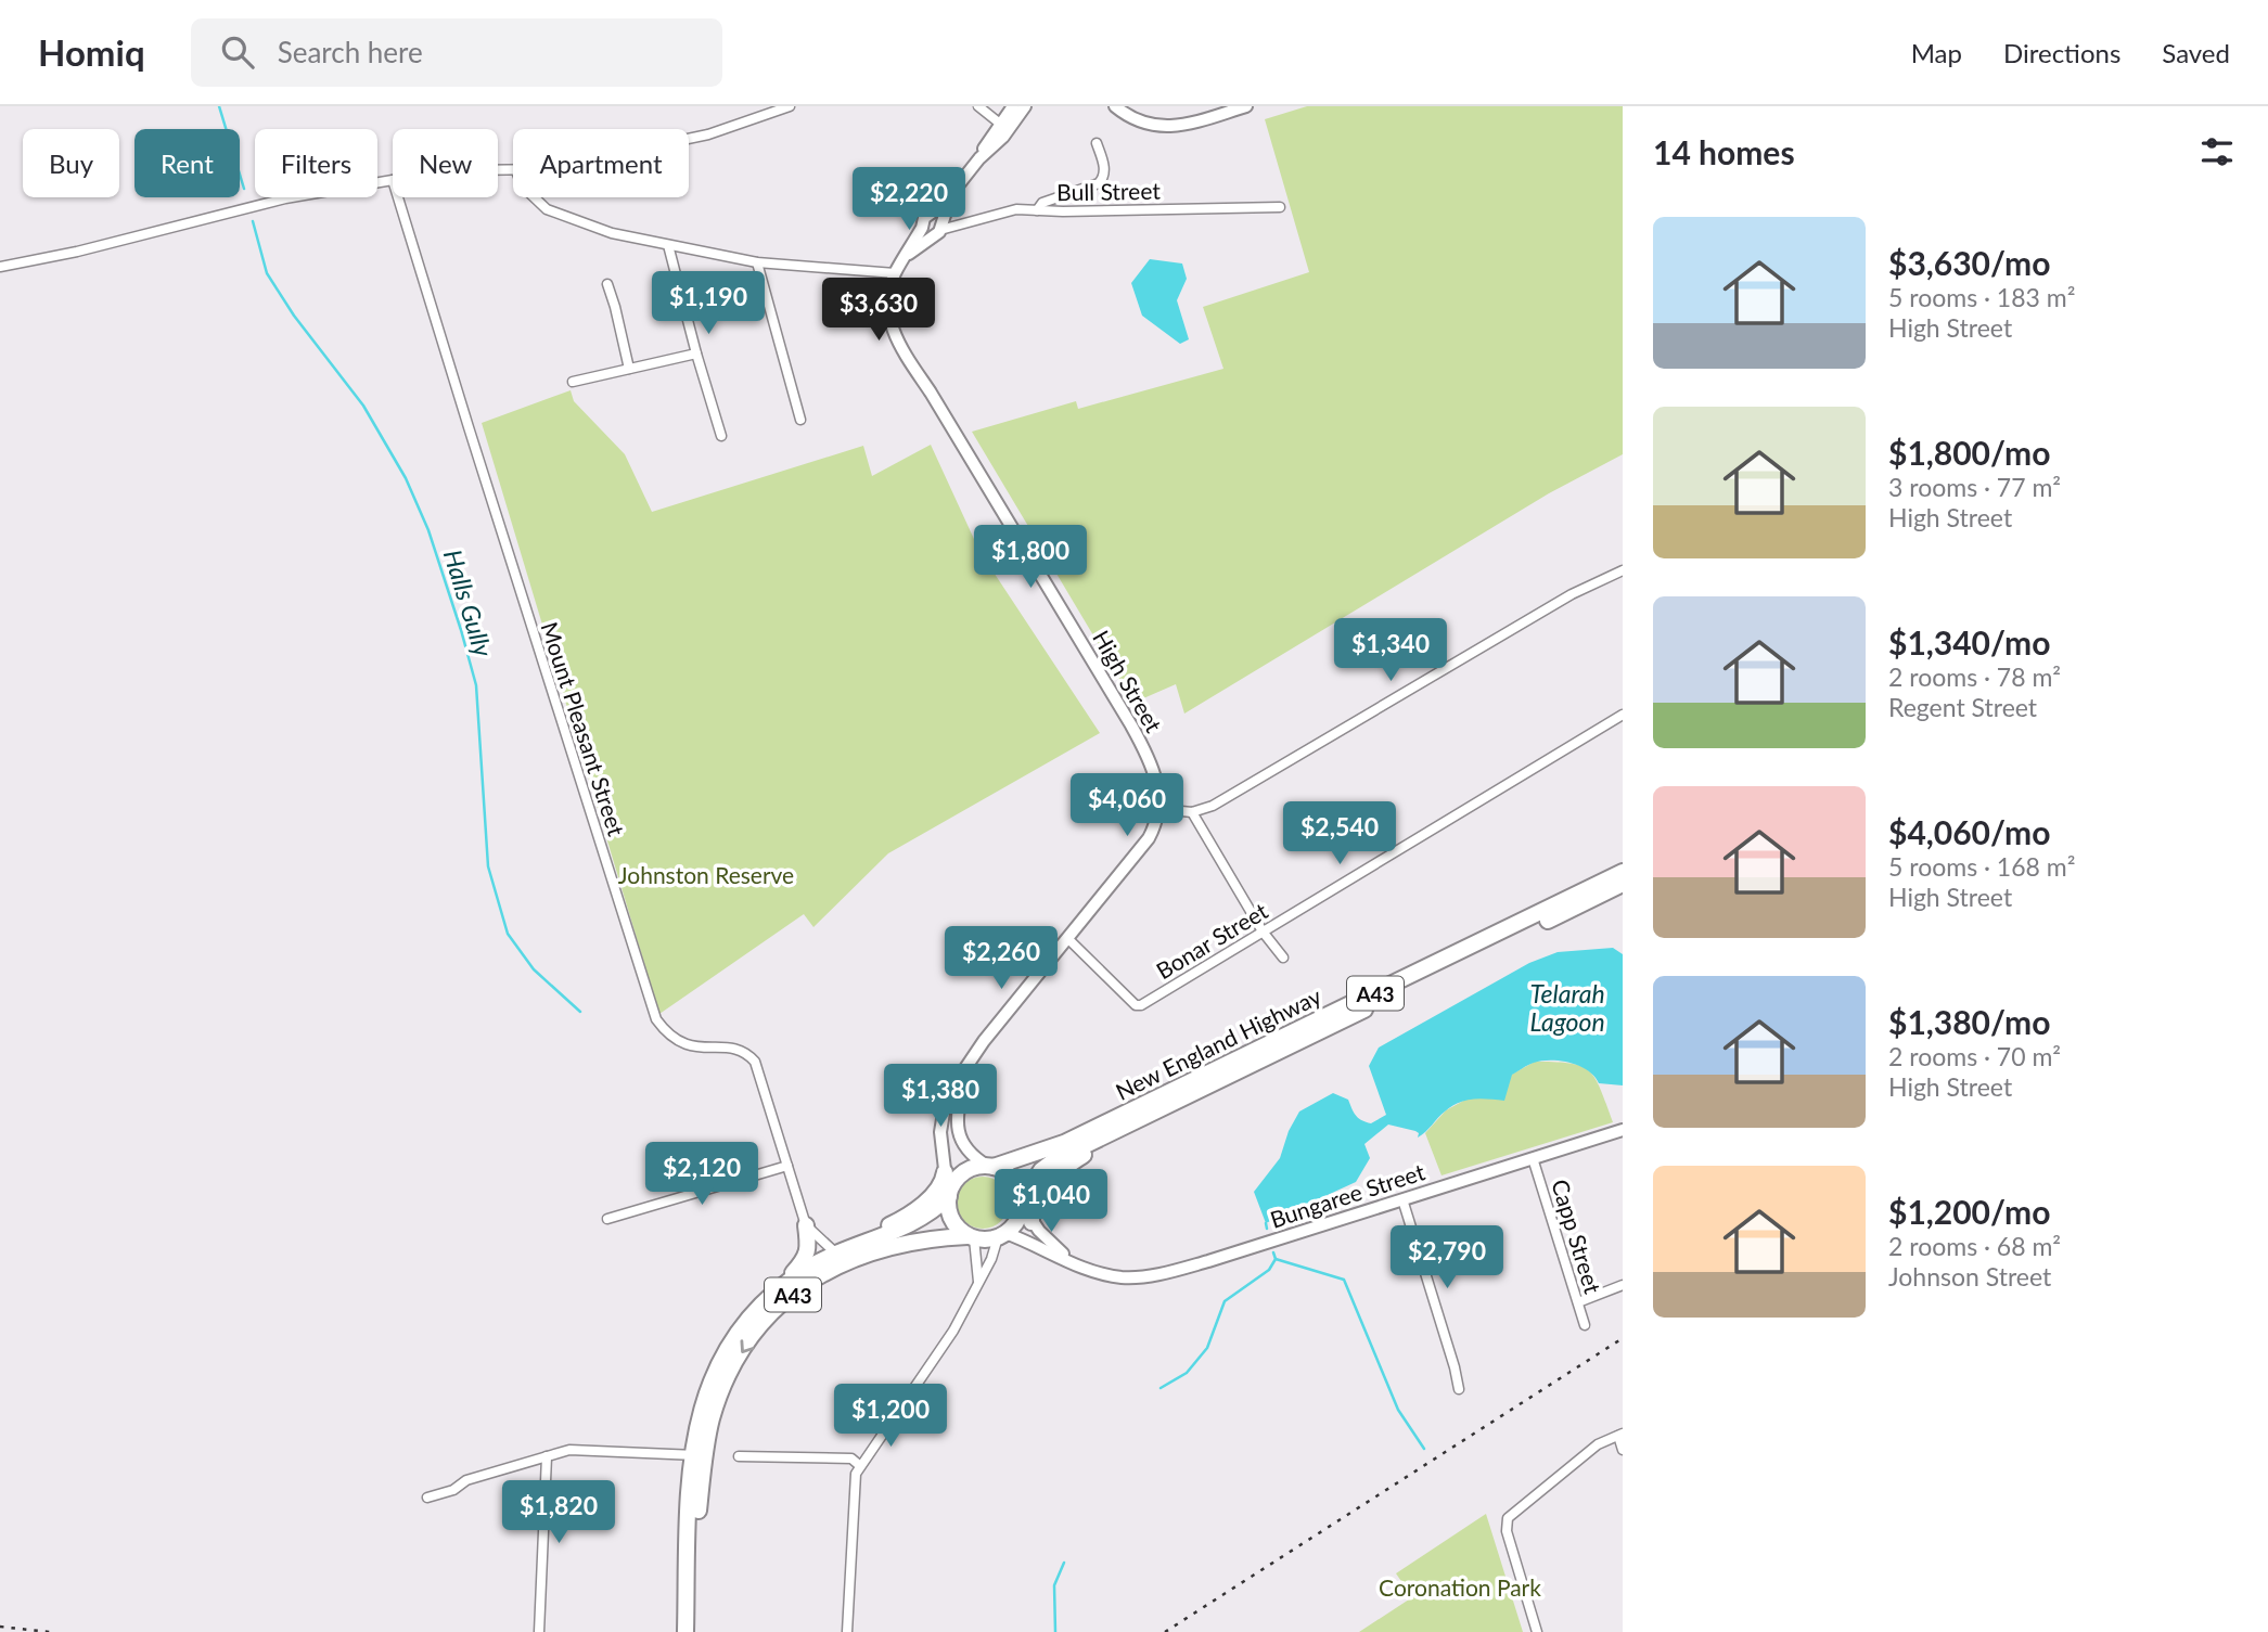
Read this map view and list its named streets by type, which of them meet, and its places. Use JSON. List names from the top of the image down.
{
  "streets": {
    "highway": ["A43", "New England Highway"],
    "main road": ["High Street", "Bungaree Street"],
    "street": [
      "Bull Street",
      "Mount Pleasant Street",
      "Bonar Street",
      "Capp Street"
    ]
  },
  "crossings": [
    ["Bull Street", "High Street"],
    ["Mount Pleasant Street", "A43"],
    ["A43", "New England Highway"],
    ["A43", "Bungaree Street"],
    ["New England Highway", "Bungaree Street"],
    ["Bungaree Street", "Capp Street"]
  ],
  "water": ["Halls Gully", "Telarah Lagoon"],
  "parks": ["Johnston Reserve", "Coronation Park"],
  "page": {
    "header": "Homiq",
    "search": "Search here",
    "nav": ["Map", "Directions", "Saved"],
    "heading": "14 homes",
    "chip": [
      "Buy",
      "Rent",
      "Filters",
      "New",
      "Apartment"
    ],
    "price": [
      "$2,220",
      "$1,190",
      "$3,630",
      "$1,800",
      "$1,340",
      "$4,060",
      "$2,540",
      "$2,260",
      "$1,380",
      "$2,120",
      "$1,040",
      "$2,790",
      "$1,200",
      "$1,820"
    ],
    "list": [
      {
        "name": "$3,630/mo",
        "note": "5 rooms · 183 m² · High Street"
      },
      {
        "name": "$1,800/mo",
        "note": "3 rooms · 77 m² · High Street"
      },
      {
        "name": "$1,340/mo",
        "note": "2 rooms · 78 m² · Regent Street"
      },
      {
        "name": "$4,060/mo",
        "note": "5 rooms · 168 m² · High Street"
      },
      {
        "name": "$1,380/mo",
        "note": "2 rooms · 70 m² · High Street"
      },
      {
        "name": "$1,200/mo",
        "note": "2 rooms · 68 m² · Johnson Street"
      }
    ]
  }
}
